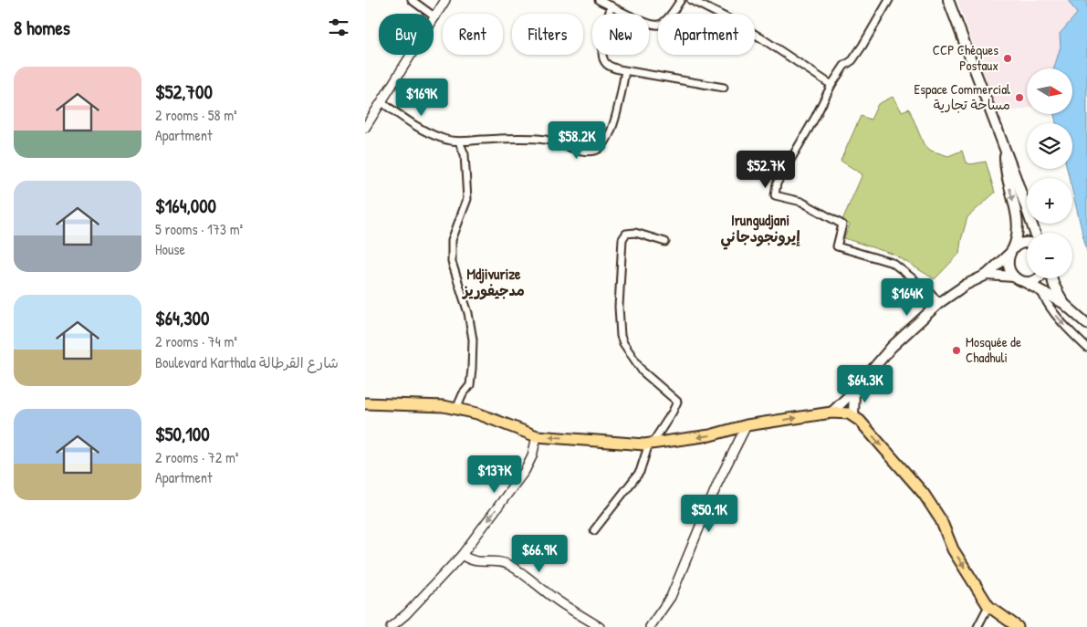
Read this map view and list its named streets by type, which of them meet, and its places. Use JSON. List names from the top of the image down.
{
  "districts": ["Irungudjani إيرونجودجاني", "Mdjivurize مدجيفوريز"],
  "places": ["CCP Chéques Postaux", "Espace Commercial مساحة تجارية", "Mosquée de Chadhuli"],
  "north": "right",
  "page": {
    "heading": "8 homes",
    "chip": [
      "Buy",
      "Rent",
      "Filters",
      "New",
      "Apartment"
    ],
    "list": [
      {
        "name": "$52,700",
        "note": "2 rooms · 58 m² · Apartment"
      },
      {
        "name": "$164,000",
        "note": "5 rooms · 173 m² · House"
      },
      {
        "name": "$64,300",
        "note": "2 rooms · 74 m² · Boulevard Karthala شارع القرطالة"
      },
      {
        "name": "$50,100",
        "note": "2 rooms · 72 m² · Apartment"
      }
    ],
    "map_buttons": ["+", "−"],
    "price": [
      "$169K",
      "$58.2K",
      "$52.7K",
      "$164K",
      "$64.3K",
      "$137K",
      "$50.1K",
      "$66.9K"
    ]
  }
}
